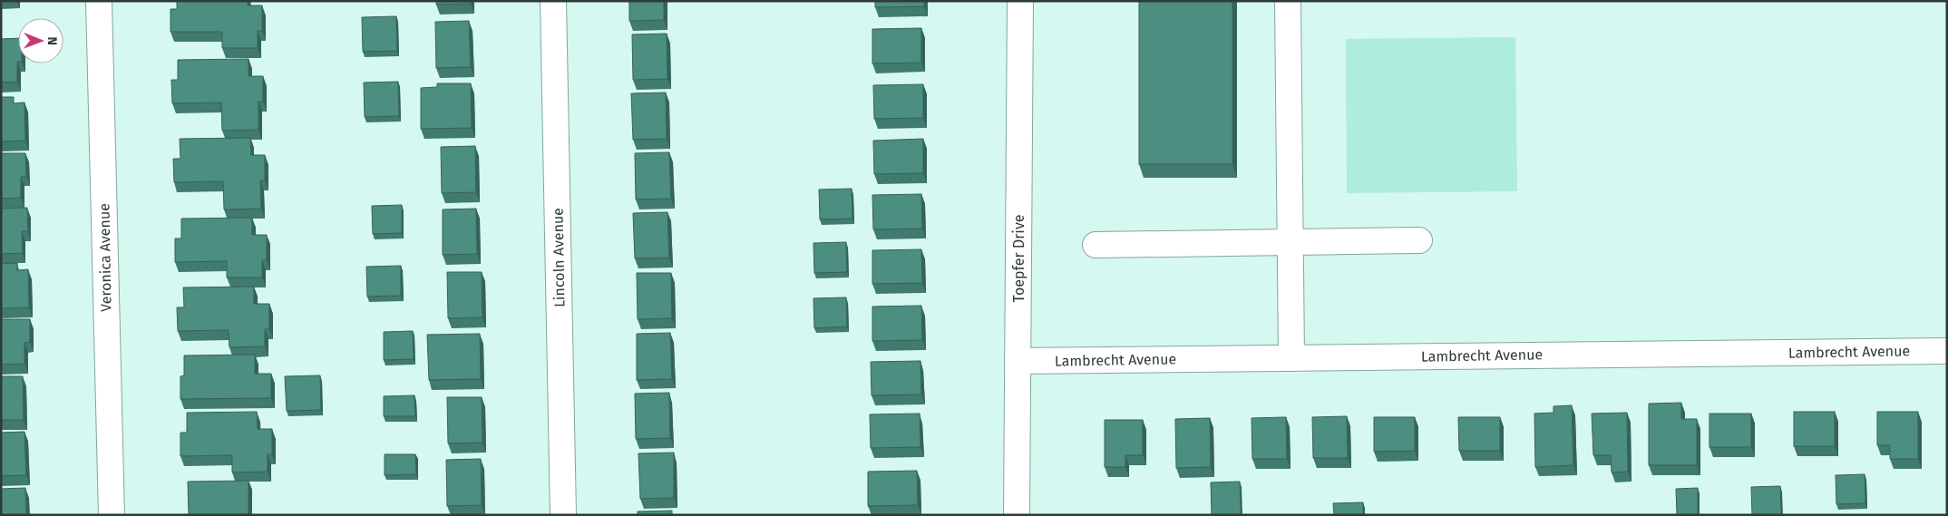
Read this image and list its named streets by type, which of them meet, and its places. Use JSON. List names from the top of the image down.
{
  "streets": {
    "street": [
      "Veronica Avenue",
      "Lincoln Avenue",
      "Toepfer Drive",
      "Lambrecht Avenue"
    ]
  },
  "crossings": [
    ["Toepfer Drive", "Lambrecht Avenue"]
  ],
  "north": "right"
}
